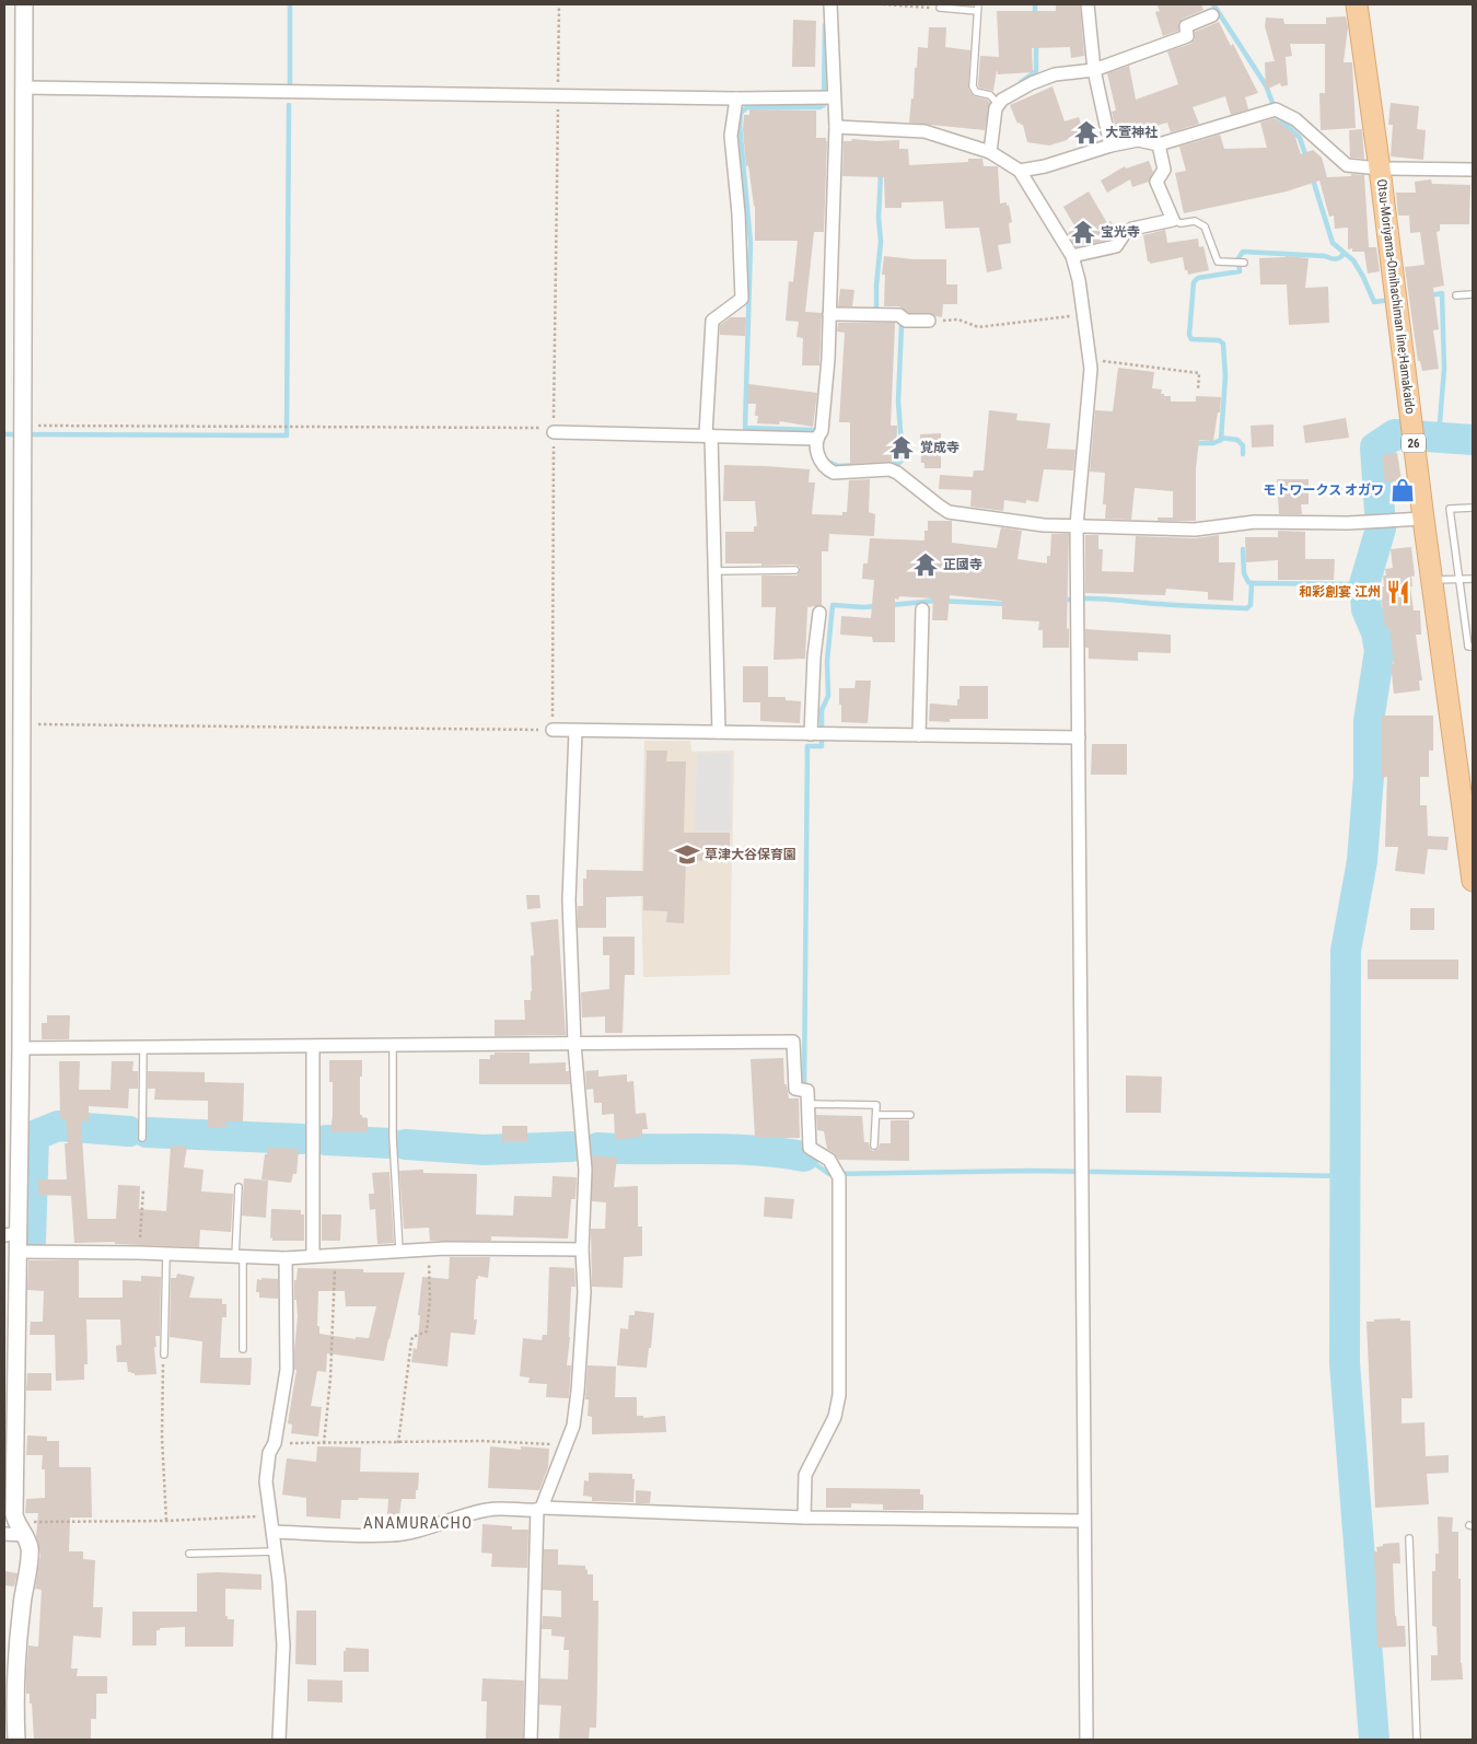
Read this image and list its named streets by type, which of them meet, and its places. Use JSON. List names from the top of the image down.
{
  "streets": {
    "main road": ["Otsu-Moriyama-Omihachiman line;Hamakaido", "26"]
  },
  "districts": ["ANAMURACHO"],
  "places": {
    "temple": [
      "大萱神社",
      "宝光寺",
      "覚成寺",
      "正國寺"
    ],
    "shop": ["モトワークス オガワ"],
    "restaurant": ["和彩創宴 江州"],
    "school or university": ["草津大谷保育園"]
  }
}
